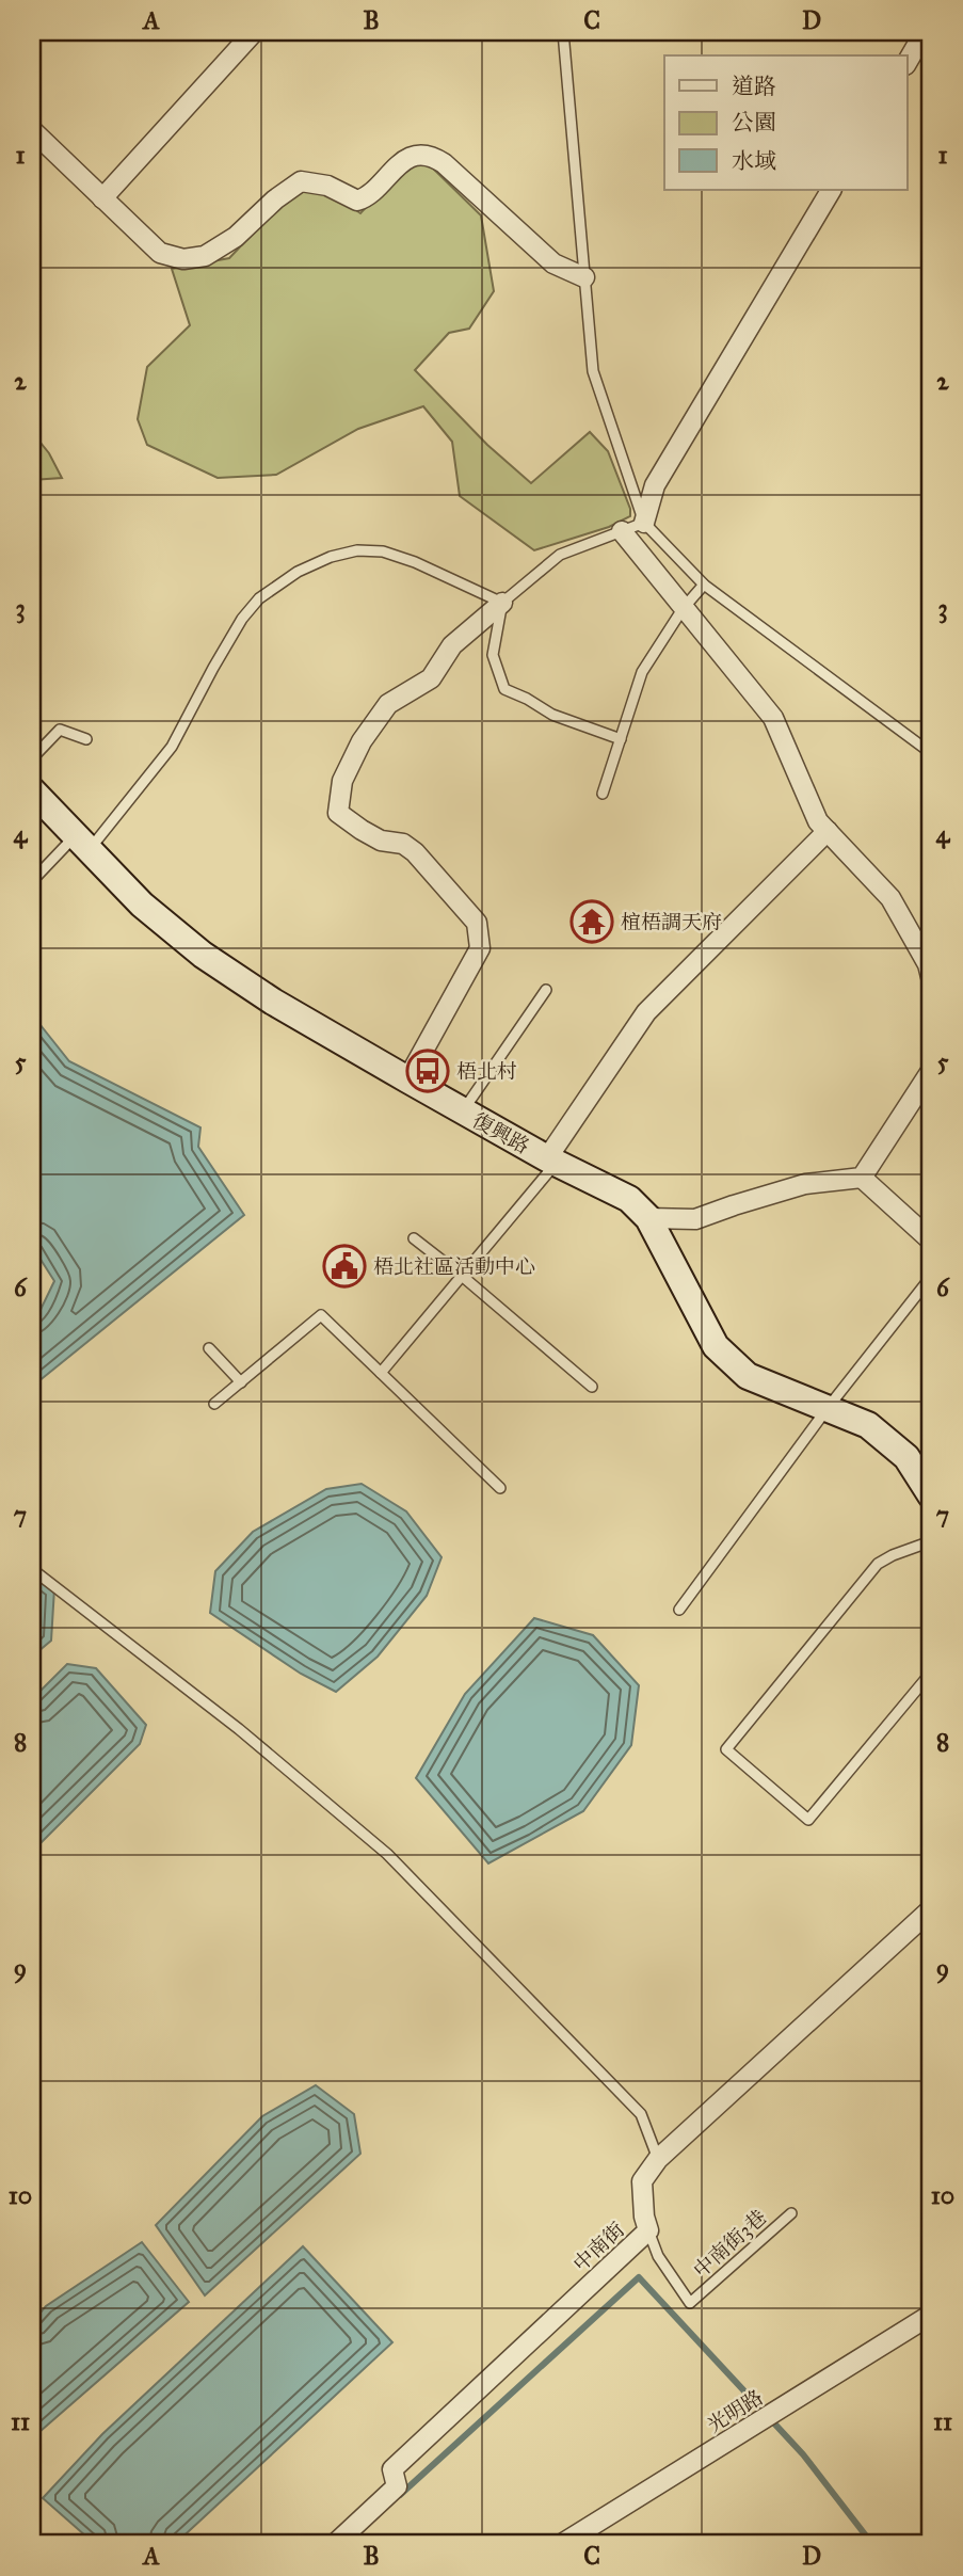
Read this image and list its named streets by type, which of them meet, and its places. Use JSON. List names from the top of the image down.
{
  "streets": {
    "street": ["復興路", "中南街", "光明路"],
    "lane": ["中南街3巷"]
  },
  "crossings": [
    ["中南街3巷", "中南街"]
  ],
  "places": {
    "temple": ["椬梧調天府"],
    "bus stop": ["梧北村"],
    "public building": ["梧北社區活動中心"]
  },
  "legend": ["道路", "公園", "水域"],
  "grid": {
    "columns": [
      "A",
      "B",
      "C",
      "D"
    ],
    "rows": [
      "1",
      "2",
      "3",
      "4",
      "5",
      "6",
      "7",
      "8",
      "9",
      "10",
      "11"
    ]
  }
}
